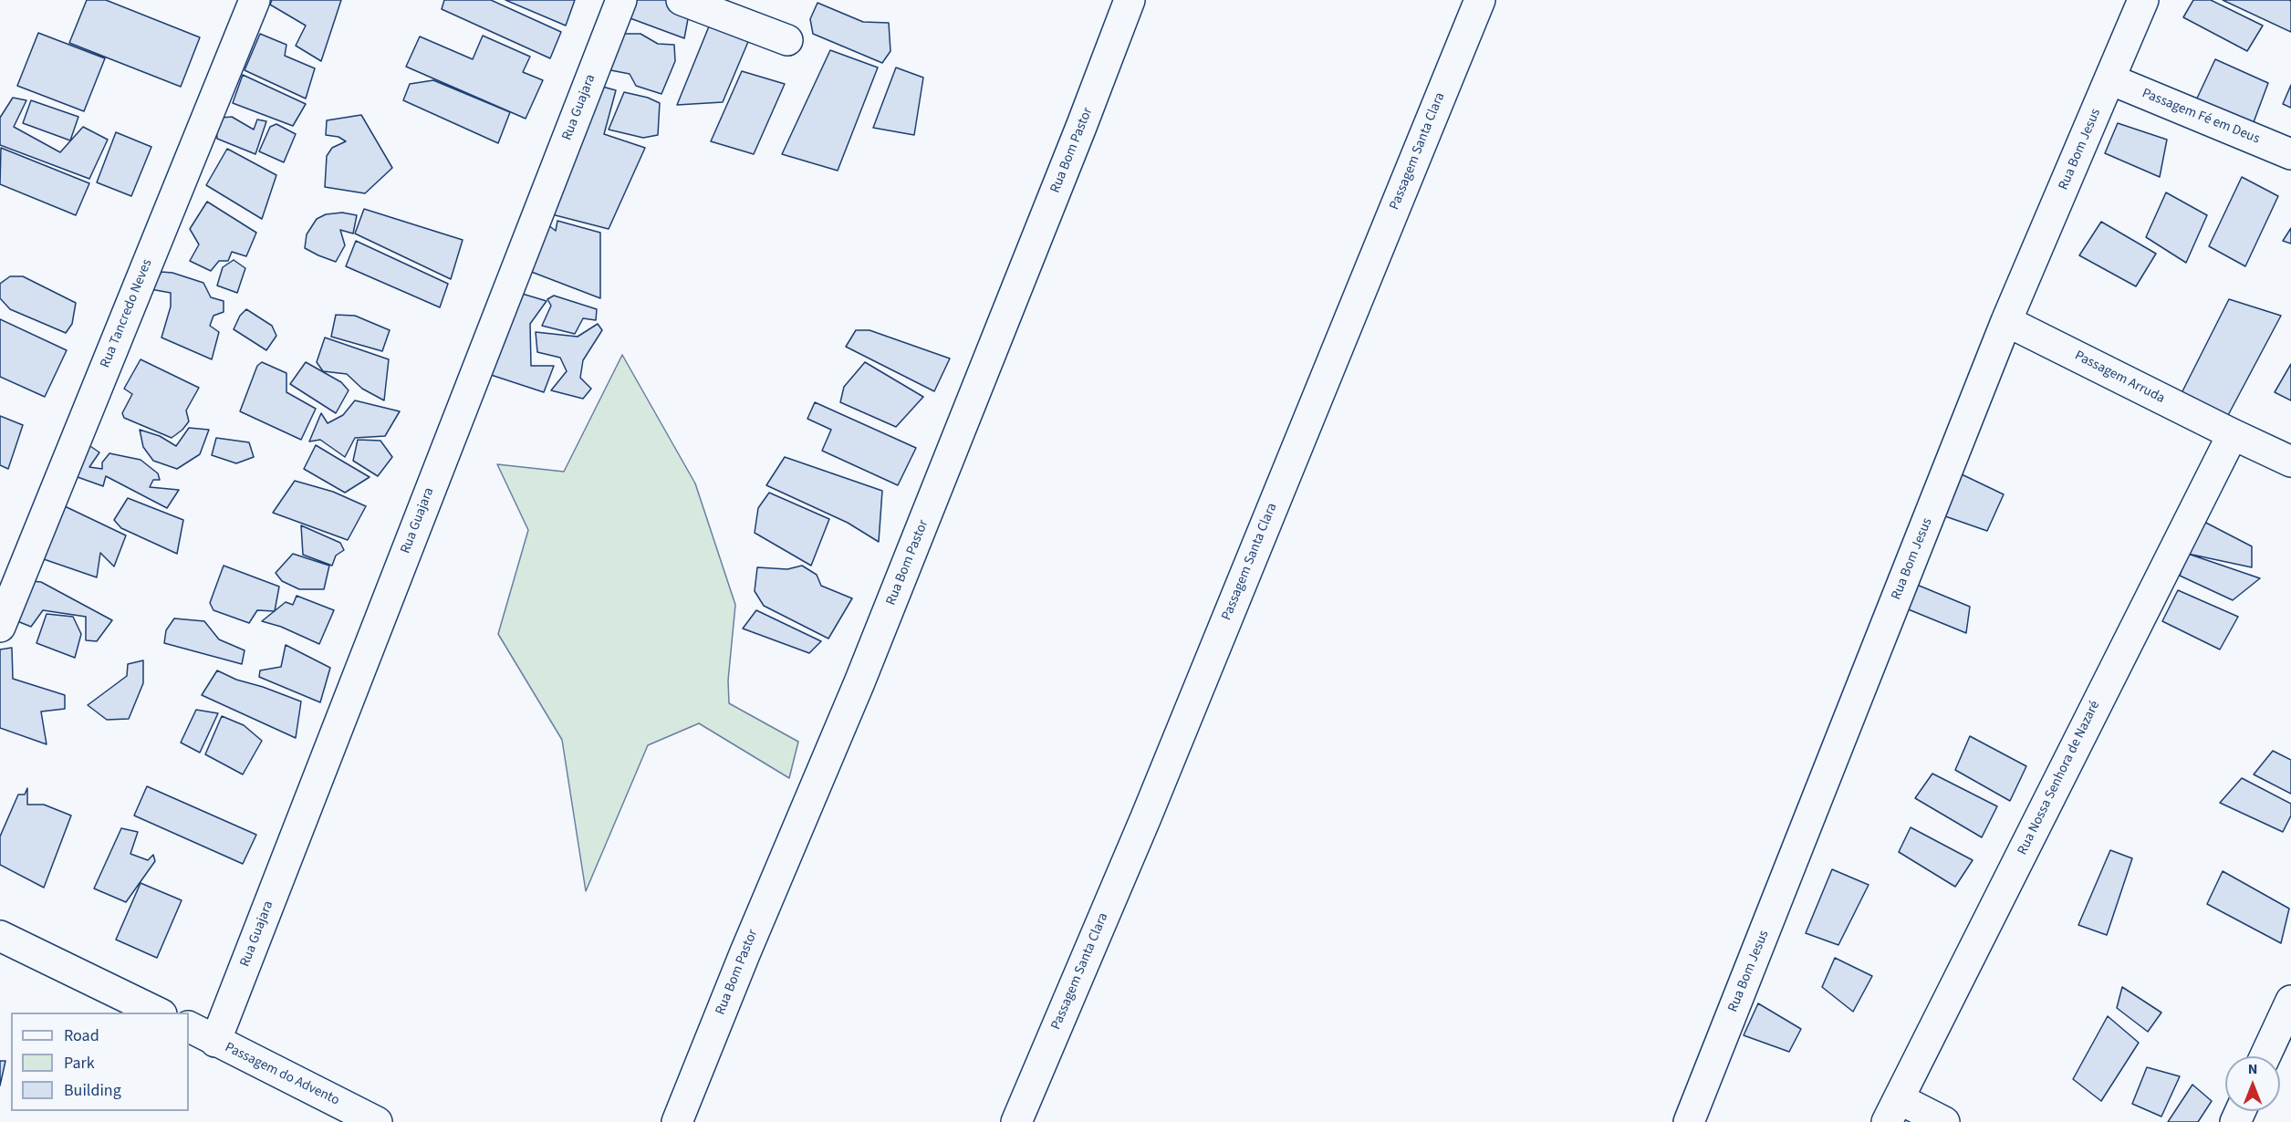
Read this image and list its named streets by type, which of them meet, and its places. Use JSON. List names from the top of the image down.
{
  "streets": {
    "street": [
      "Rua Guajara",
      "Passagem Fé em Deus",
      "Rua Bom Jesus",
      "Rua Bom Pastor",
      "Passagem Santa Clara",
      "Rua Tancredo Neves",
      "Passagem Arruda",
      "Rua Nossa Senhora de Nazaré",
      "Passagem do Advento"
    ]
  },
  "crossings": [
    ["Rua Guajara", "Passagem do Advento"],
    ["Passagem Fé em Deus", "Rua Bom Jesus"],
    ["Rua Bom Jesus", "Passagem Arruda"],
    ["Passagem Arruda", "Rua Nossa Senhora de Nazaré"]
  ],
  "legend": ["Road", "Park", "Building"],
  "north": "top"
}
